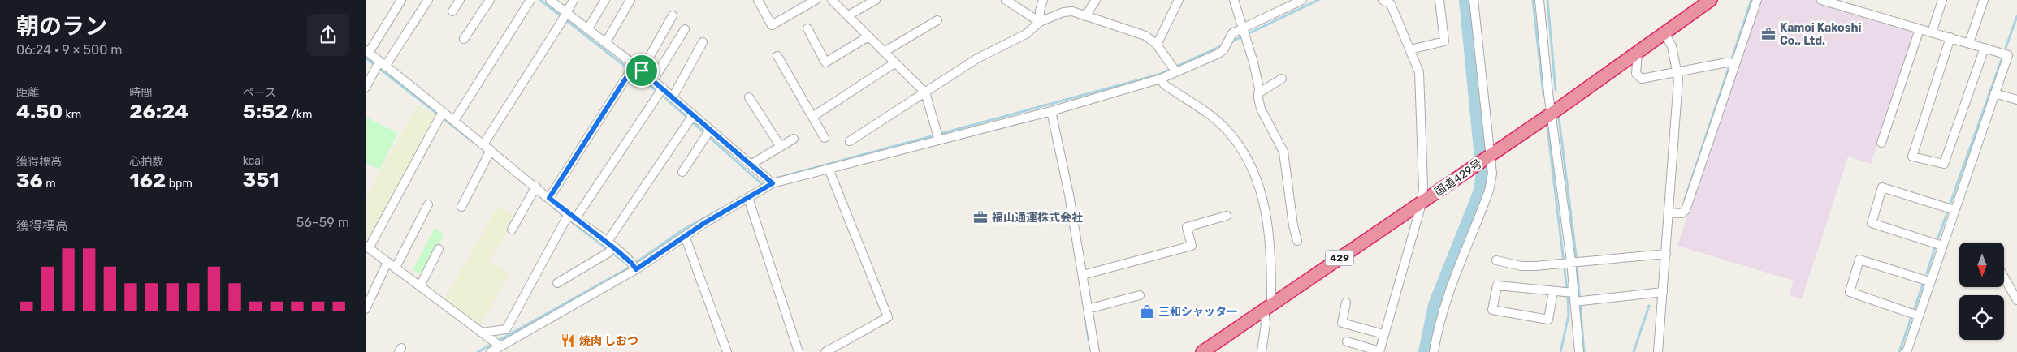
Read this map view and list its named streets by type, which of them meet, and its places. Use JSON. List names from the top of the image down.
{
  "streets": {
    "highway": ["国道429号", "429"]
  },
  "places": {
    "office": ["Kamoi Kakoshi Co., Ltd.", "福山通運株式会社"],
    "shop": ["三和シャッター"],
    "restaurant": ["焼肉 しおつ"]
  },
  "north": "bottom",
  "page": {
    "heading": ["朝のラン", "06:24 · 9 × 500 m"],
    "stats": [
      ["距離", "4.50 km"],
      ["時間", "26:24"],
      ["ペース", "5:52 /km"],
      ["獲得標高", "36 m"],
      ["心拍数", "162 bpm"],
      ["kcal", "351"]
    ],
    "chart": ["獲得標高", "56–59 m"]
  }
}
